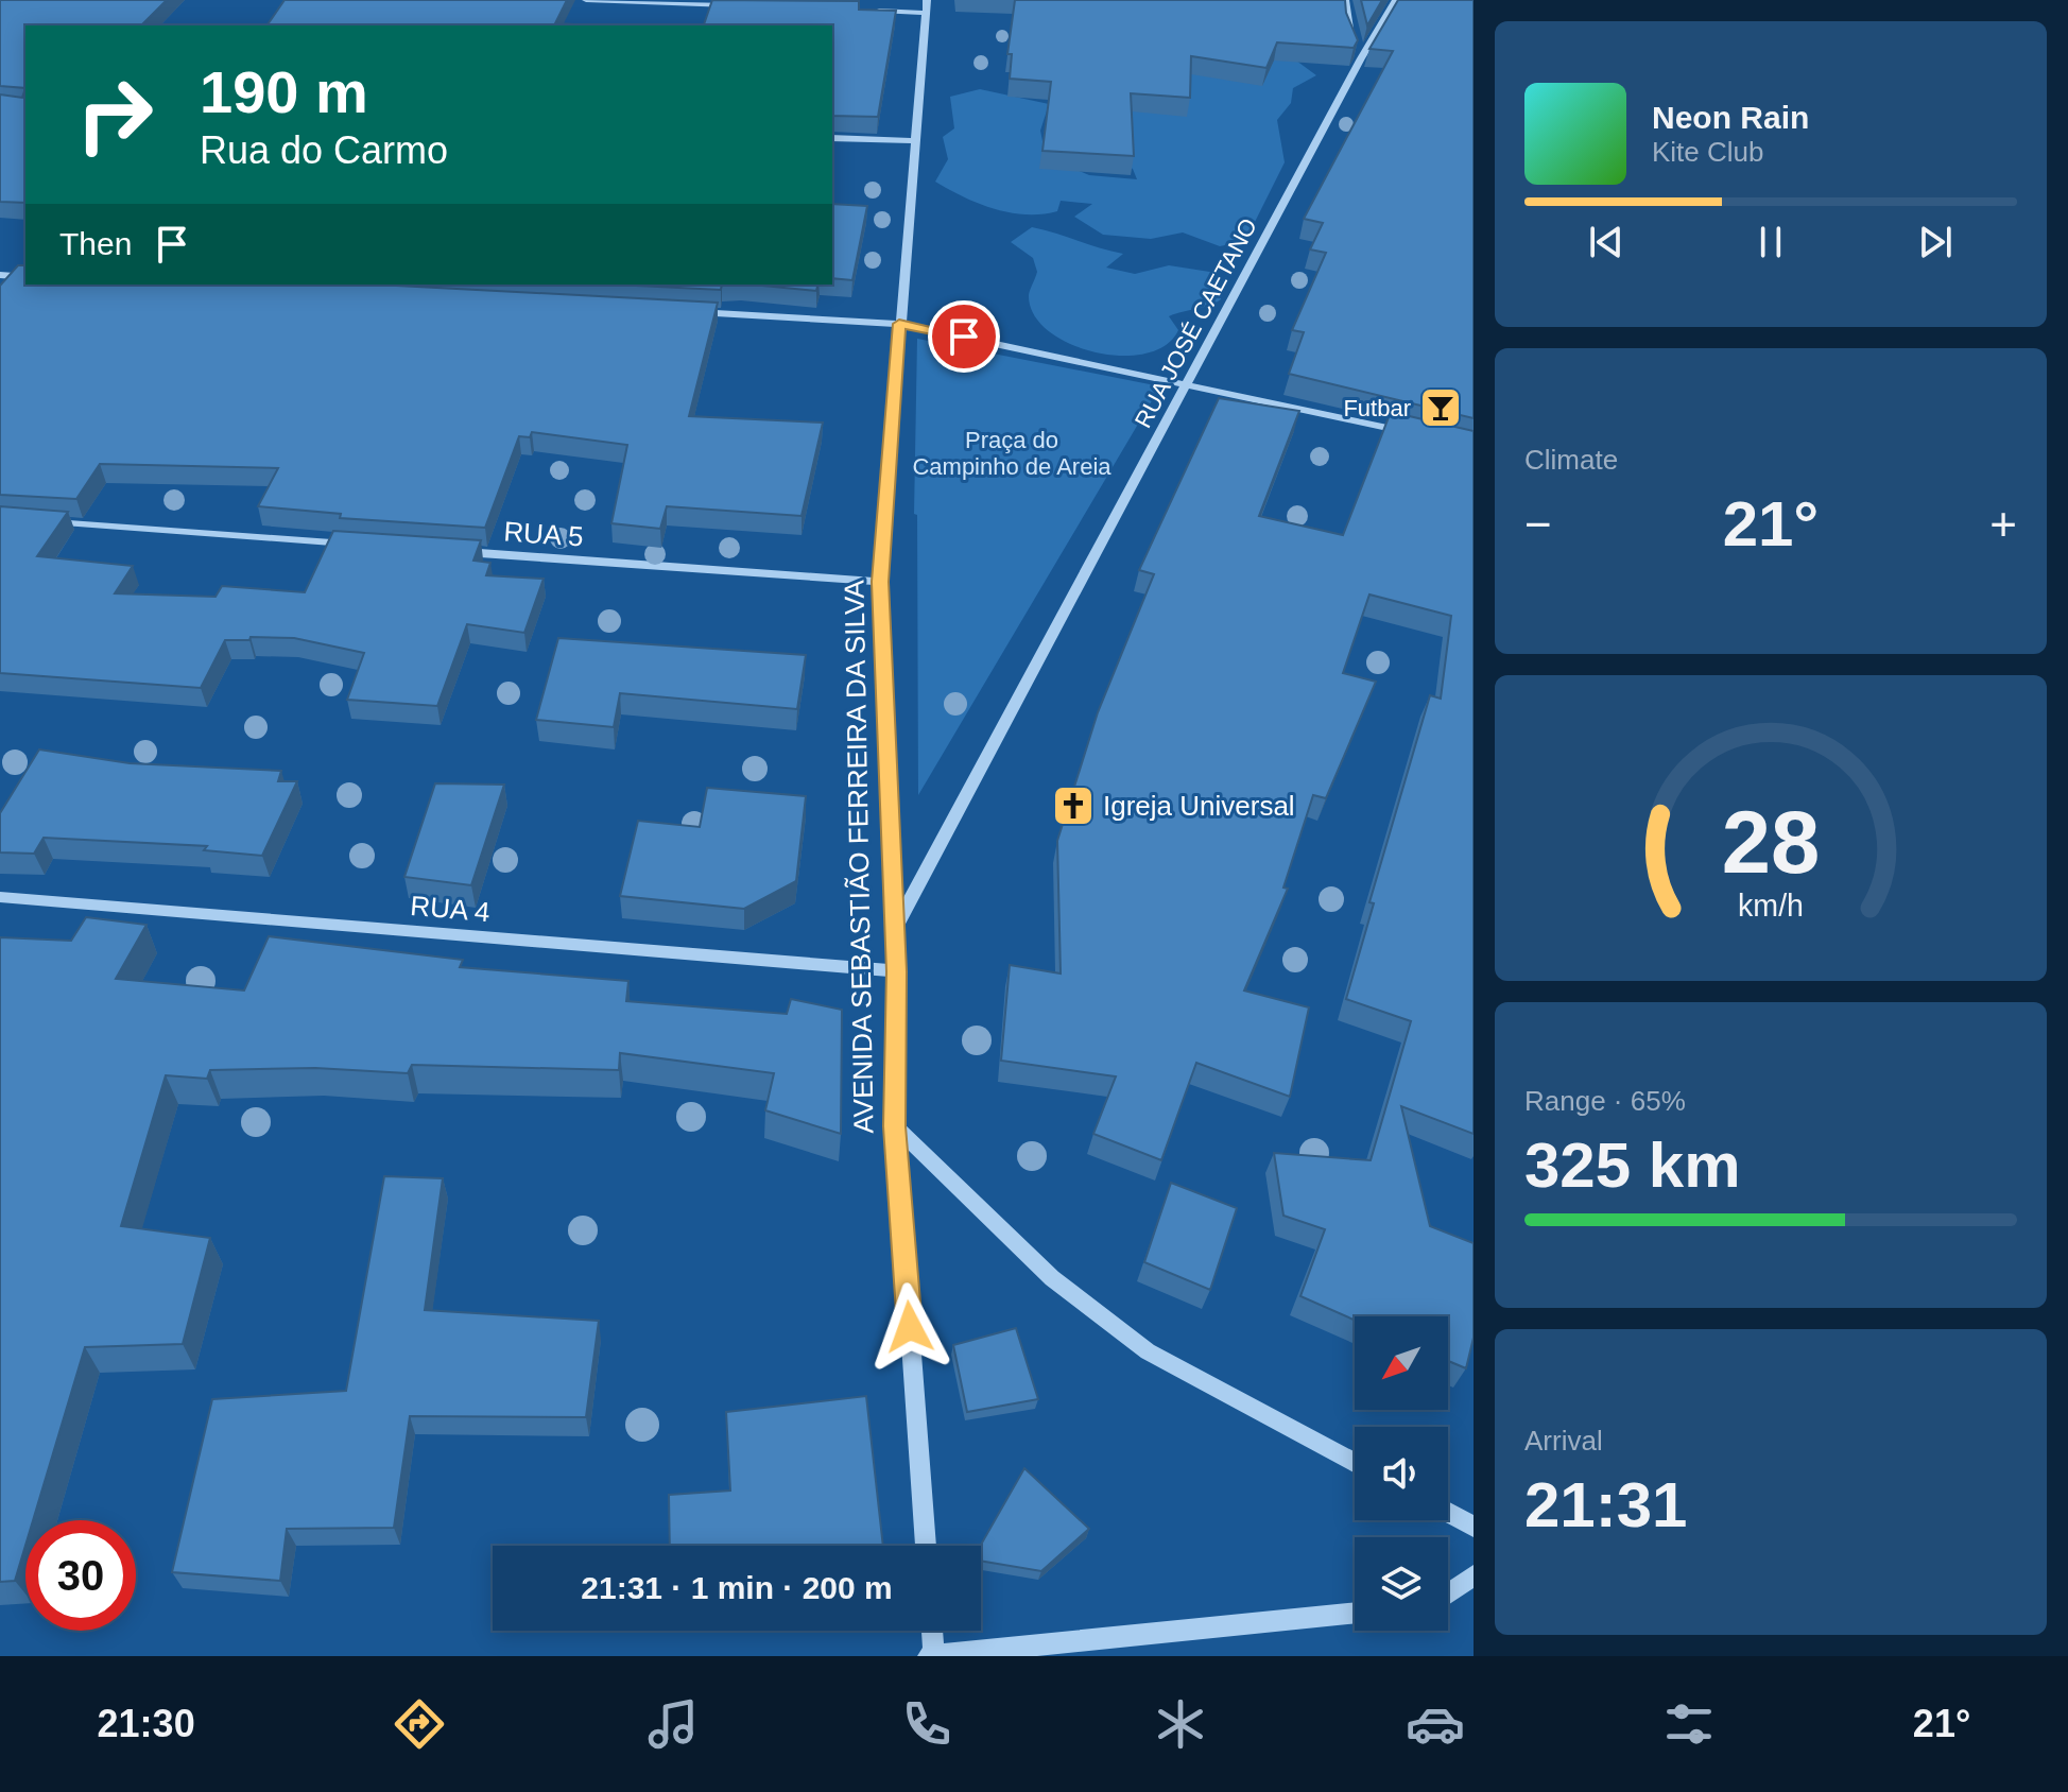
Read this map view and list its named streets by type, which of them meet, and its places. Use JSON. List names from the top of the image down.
{
  "streets": {
    "street": [
      "RUA JOSÉ CAETANO",
      "RUA 5",
      "AVENIDA SEBASTIÃO FERREIRA DA SILVA",
      "RUA 4"
    ]
  },
  "crossings": [
    ["RUA JOSÉ CAETANO", "AVENIDA SEBASTIÃO FERREIRA DA SILVA"],
    ["RUA 5", "AVENIDA SEBASTIÃO FERREIRA DA SILVA"],
    ["AVENIDA SEBASTIÃO FERREIRA DA SILVA", "RUA 4"]
  ],
  "parks": ["Praça do Campinho de Areia"],
  "places": {
    "bar": ["Futbar"],
    "church": ["Igreja Universal"]
  },
  "north": "bottom left",
  "page": {
    "turn": ["190 m", "Rua do Carmo"],
    "song": ["Neon Rain", "Kite Club"],
    "then": "Then",
    "tile": [
      "Climate",
      ["Range · 65%", "325 km"],
      ["Arrival", "21:31"]
    ],
    "heat": ["−", "21°", "+"],
    "limit": "30",
    "trip": "21:31 · 1 min · 200 m",
    "tabs": ["21:30", "21°"],
    "gauge": ["28", "km/h"]
  }
}
